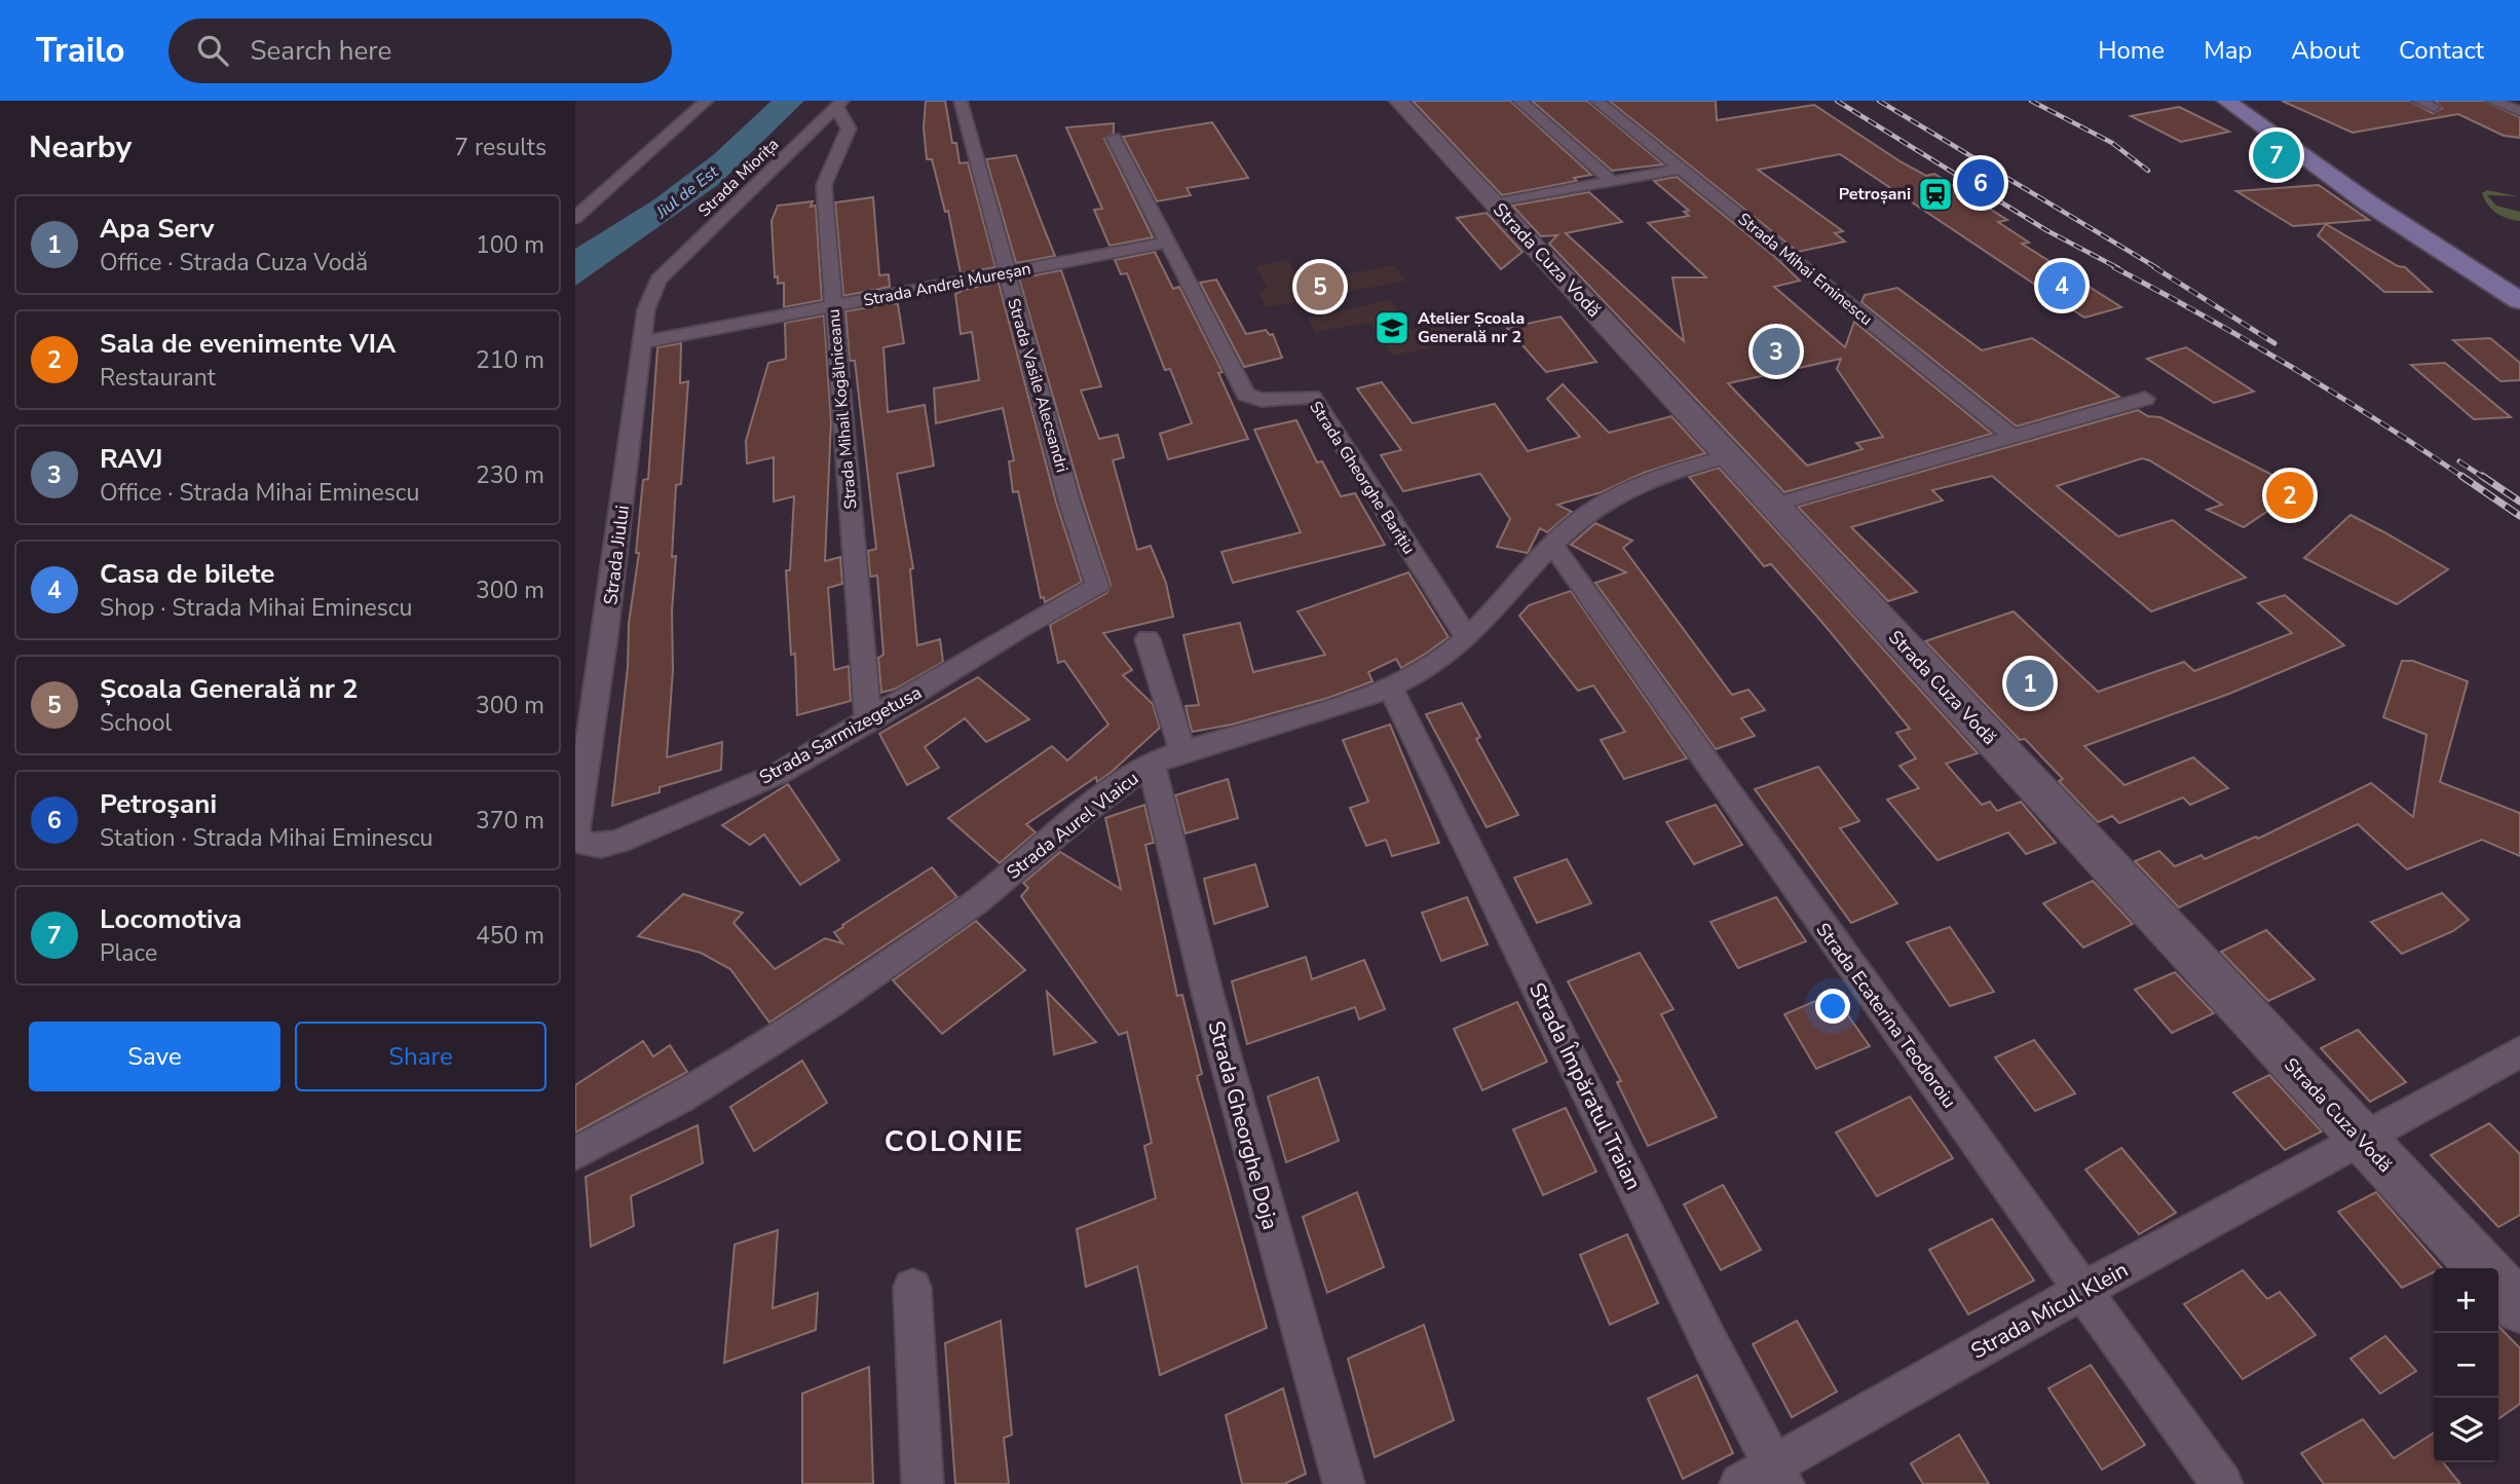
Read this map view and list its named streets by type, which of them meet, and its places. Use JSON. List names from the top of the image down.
{
  "streets": {
    "main road": ["Strada Cuza Vodă"],
    "street": [
      "Strada Miorița",
      "Strada Mihai Eminescu",
      "Strada Andrei Mureșan",
      "Strada Vasile Alecsandri",
      "Strada Mihail Kogălniceanu",
      "Strada Gheorghe Barițiu",
      "Strada Jiului",
      "Strada Sarmizegetusa",
      "Strada Aurel Vlaicu",
      "Strada Ecaterina Teodoroiu",
      "Strada Împăratul Traian",
      "Strada Gheorghe Doja",
      "Strada Micul Klein"
    ]
  },
  "crossings": [
    ["Strada Miorița", "Strada Mihail Kogălniceanu"],
    ["Strada Miorița", "Strada Jiului"],
    ["Strada Cuza Vodă", "Strada Aurel Vlaicu"],
    ["Strada Cuza Vodă", "Strada Micul Klein"],
    ["Strada Andrei Mureșan", "Strada Vasile Alecsandri"],
    ["Strada Andrei Mureșan", "Strada Mihail Kogălniceanu"],
    ["Strada Andrei Mureșan", "Strada Gheorghe Barițiu"],
    ["Strada Andrei Mureșan", "Strada Jiului"],
    ["Strada Vasile Alecsandri", "Strada Sarmizegetusa"],
    ["Strada Mihail Kogălniceanu", "Strada Sarmizegetusa"],
    ["Strada Gheorghe Barițiu", "Strada Aurel Vlaicu"],
    ["Strada Jiului", "Strada Sarmizegetusa"],
    ["Strada Aurel Vlaicu", "Strada Ecaterina Teodoroiu"],
    ["Strada Aurel Vlaicu", "Strada Împăratul Traian"],
    ["Strada Aurel Vlaicu", "Strada Gheorghe Doja"],
    ["Strada Ecaterina Teodoroiu", "Strada Micul Klein"],
    ["Strada Împăratul Traian", "Strada Micul Klein"]
  ],
  "districts": ["COLONIE"],
  "water": ["Jiul de Est"],
  "places": {
    "station": ["Petroșani"],
    "school or university": ["Atelier Școala Generală nr 2"]
  },
  "page": {
    "header": "Trailo",
    "search": "Search here",
    "nav": [
      "Home",
      "Map",
      "About",
      "Contact"
    ],
    "heading": ["Nearby", "7 results"],
    "pins": [
      "7",
      "6",
      "4",
      "5",
      "3",
      "2",
      "1"
    ],
    "list": [
      {
        "mark": "1",
        "name": "Apa Serv",
        "note": "Office · Strada Cuza Vodă",
        "value": "100 m"
      },
      {
        "mark": "2",
        "name": "Sala de evenimente VIA",
        "note": "Restaurant",
        "value": "210 m"
      },
      {
        "mark": "3",
        "name": "RAVJ",
        "note": "Office · Strada Mihai Eminescu",
        "value": "230 m"
      },
      {
        "mark": "4",
        "name": "Casa de bilete",
        "note": "Shop · Strada Mihai Eminescu",
        "value": "300 m"
      },
      {
        "mark": "5",
        "name": "Școala Generală nr 2",
        "note": "School",
        "value": "300 m"
      },
      {
        "mark": "6",
        "name": "Petroşani",
        "note": "Station · Strada Mihai Eminescu",
        "value": "370 m"
      },
      {
        "mark": "7",
        "name": "Locomotiva",
        "note": "Place",
        "value": "450 m"
      }
    ],
    "buttons": ["Save", "Share"],
    "map_buttons": ["+", "−"]
  }
}
